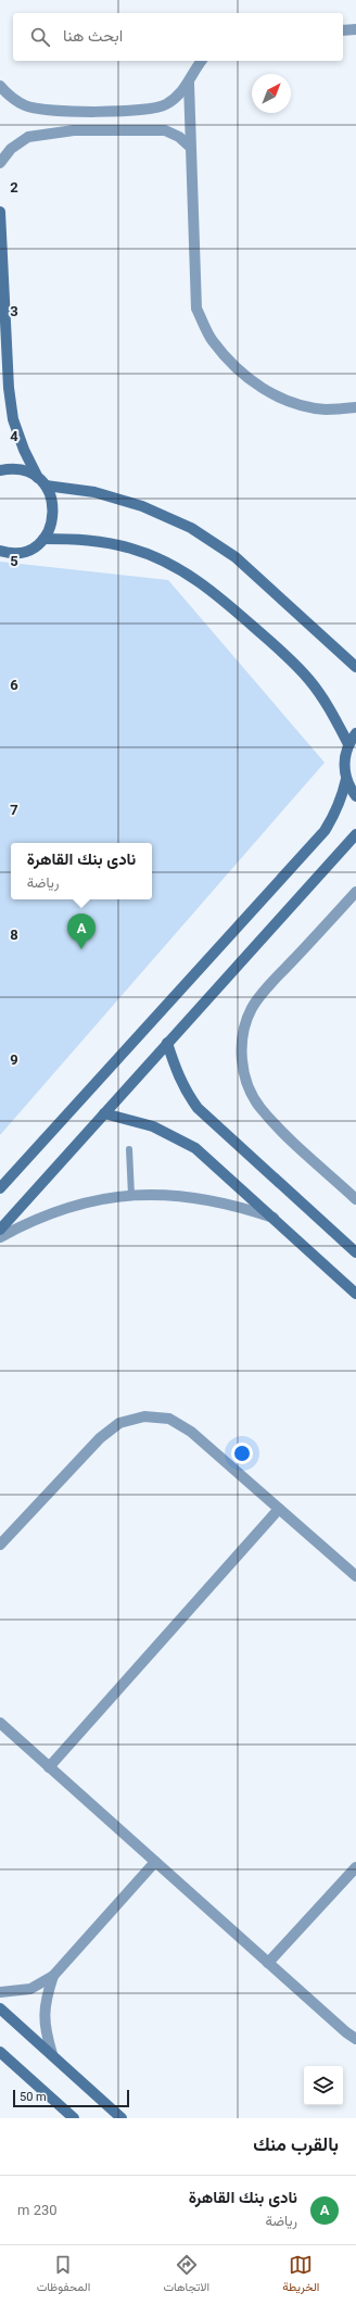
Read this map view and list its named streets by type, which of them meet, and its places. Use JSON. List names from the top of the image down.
{
  "scale_bar": "50 m",
  "north": "top right",
  "page": {
    "search": "ابحث هنا",
    "popup": ["نادى بنك القاهرة", "رياضة"],
    "pins": "A",
    "scale": "50 m",
    "heading": "بالقرب منك",
    "list": [
      {
        "mark": "A",
        "name": "نادى بنك القاهرة",
        "note": "رياضة",
        "value": "230 m"
      }
    ],
    "nav": ["الخريطة", "الاتجاهات", "المحفوظات"]
  },
  "grid": {
    "rows": [
      "2",
      "3",
      "4",
      "5",
      "6",
      "7",
      "8",
      "9"
    ]
  }
}
